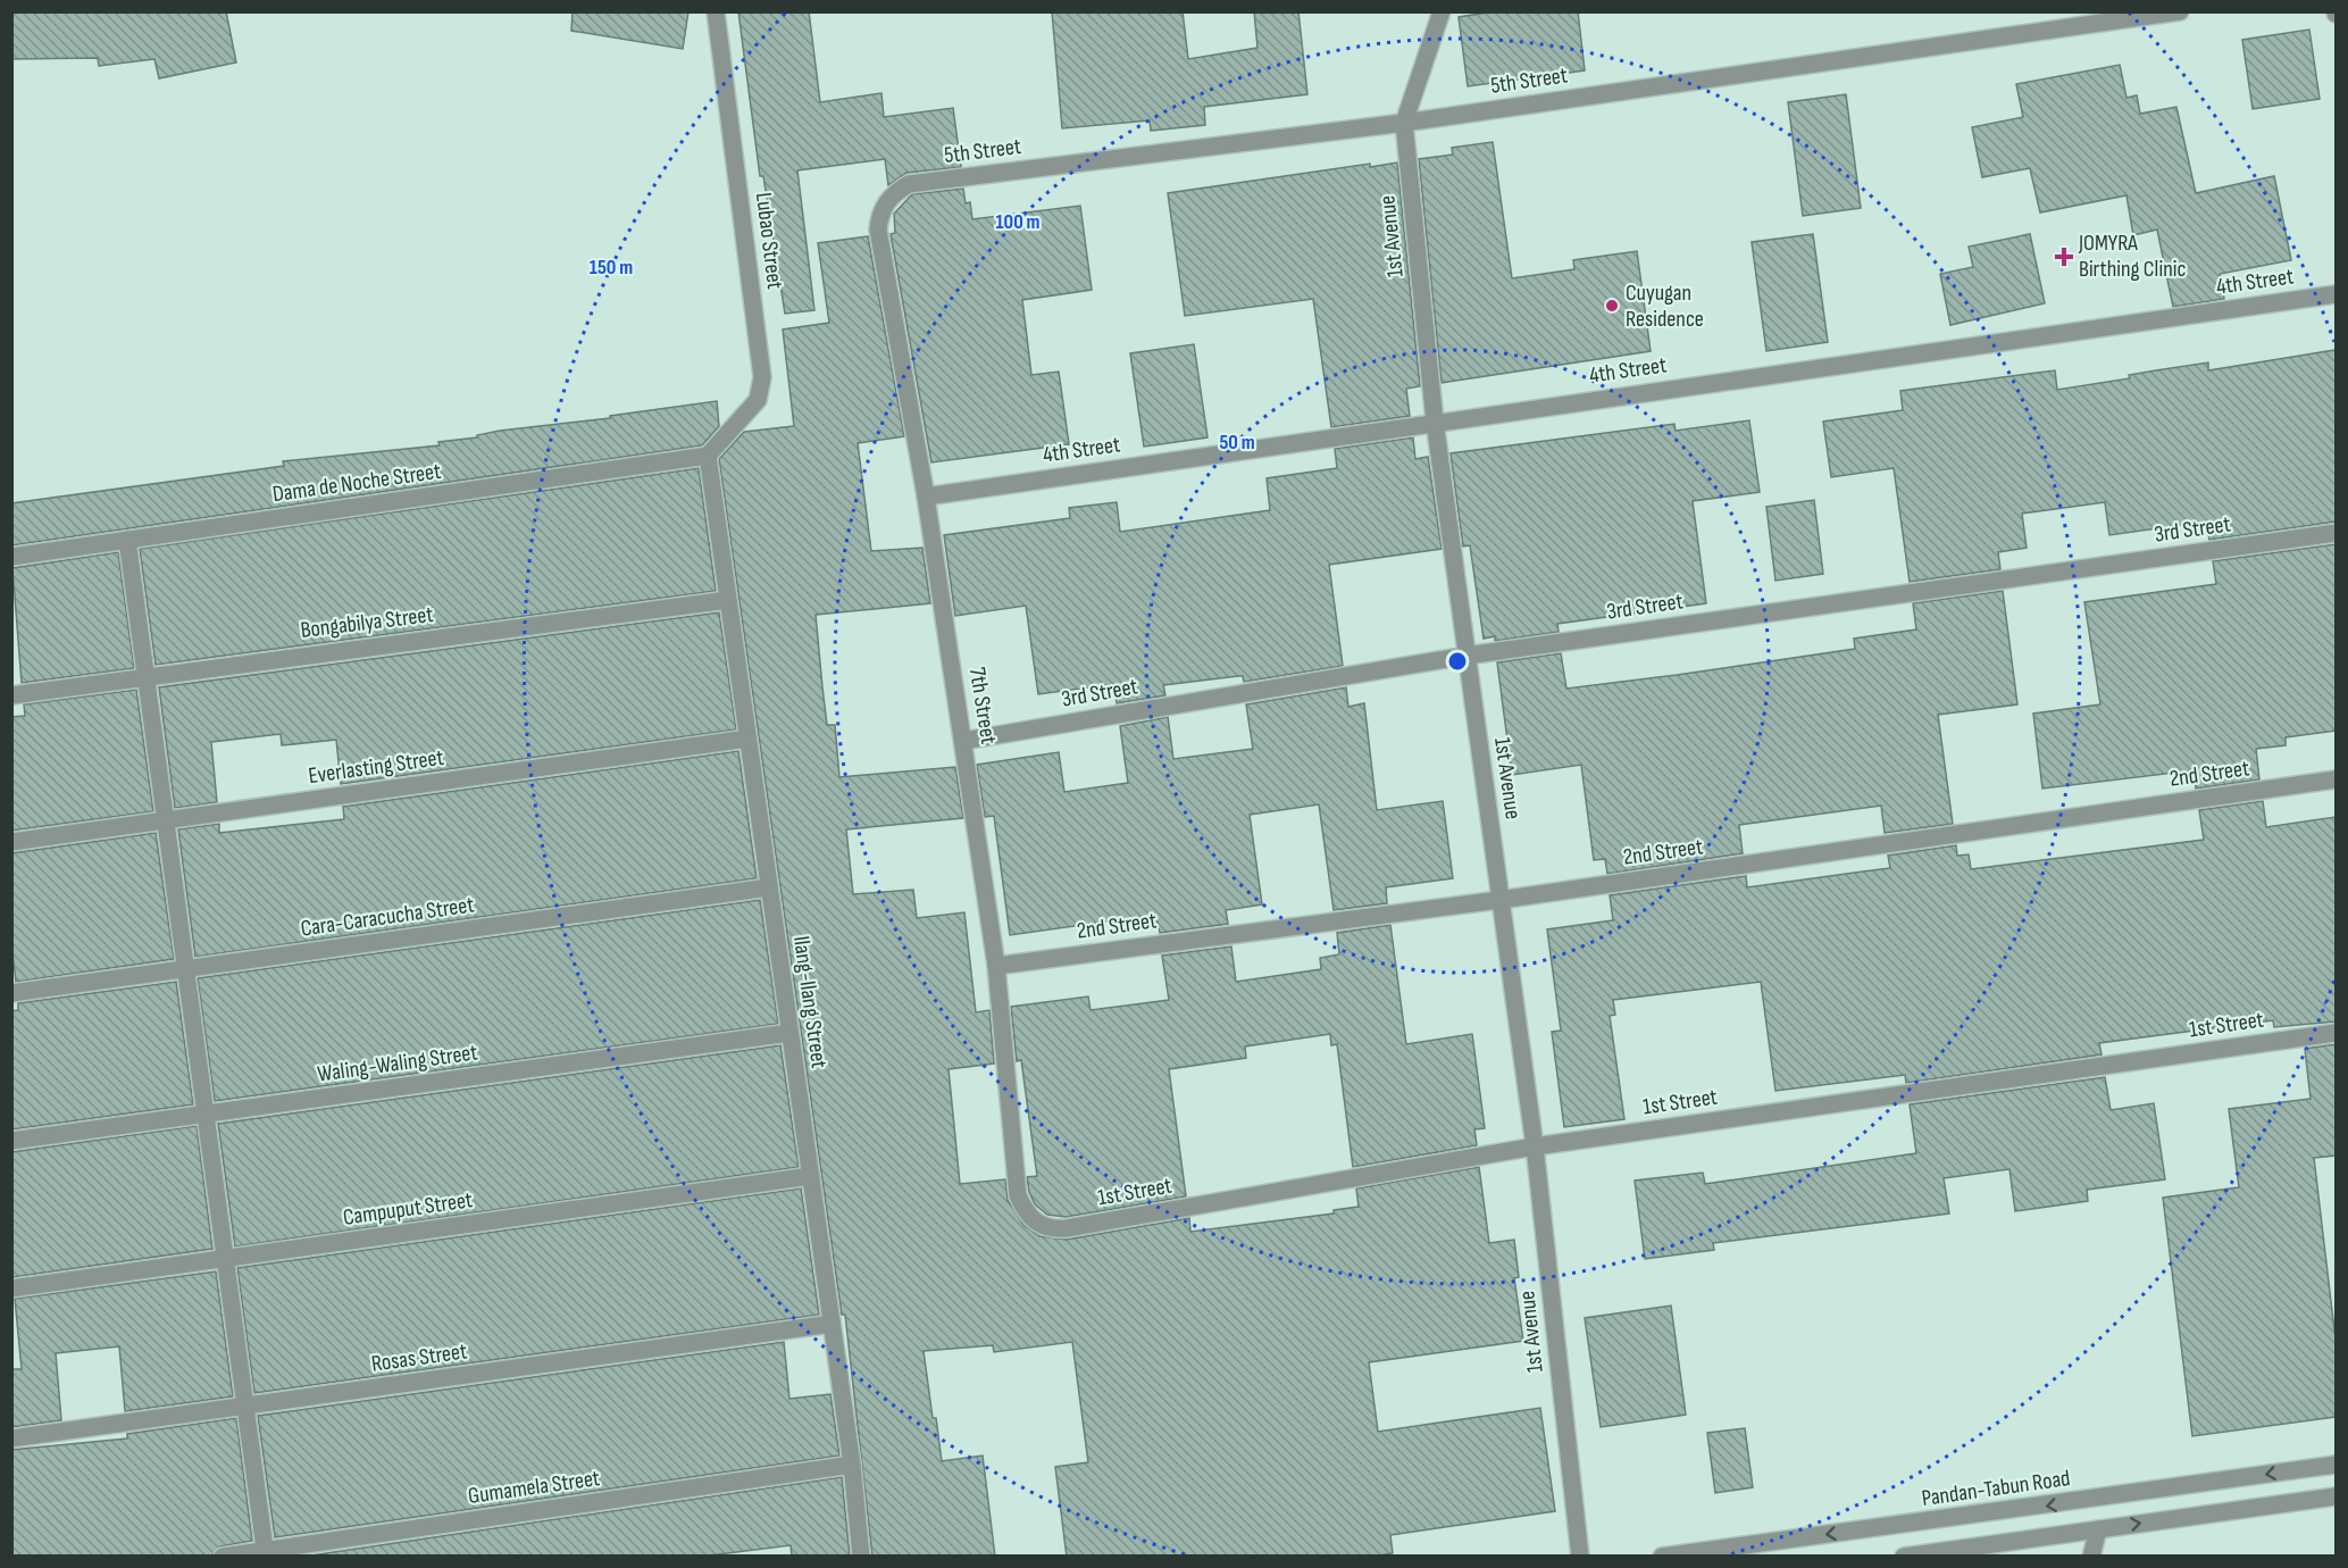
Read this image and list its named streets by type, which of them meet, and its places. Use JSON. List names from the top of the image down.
{
  "streets": {
    "street": [
      "5th Street",
      "1st Avenue",
      "Lubao Street",
      "4th Street",
      "Dama de Noche Street",
      "3rd Street",
      "Bongabilya Street",
      "7th Street",
      "Everlasting Street",
      "2nd Street",
      "Cara-Caracucha Street",
      "Ilang-Ilang Street",
      "1st Street",
      "Waling-Waling Street",
      "Campuput Street",
      "Rosas Street",
      "Gumamela Street",
      "Pandan-Tabun Road"
    ]
  },
  "crossings": [
    ["5th Street", "1st Avenue"],
    ["5th Street", "7th Street"],
    ["1st Avenue", "4th Street"],
    ["1st Avenue", "3rd Street"],
    ["1st Avenue", "2nd Street"],
    ["1st Avenue", "1st Street"],
    ["Lubao Street", "Dama de Noche Street"],
    ["Lubao Street", "Ilang-Ilang Street"],
    ["4th Street", "7th Street"],
    ["Dama de Noche Street", "Ilang-Ilang Street"],
    ["3rd Street", "7th Street"],
    ["Bongabilya Street", "Ilang-Ilang Street"],
    ["7th Street", "2nd Street"],
    ["7th Street", "1st Street"],
    ["Everlasting Street", "Ilang-Ilang Street"],
    ["Cara-Caracucha Street", "Ilang-Ilang Street"],
    ["Ilang-Ilang Street", "Waling-Waling Street"],
    ["Ilang-Ilang Street", "Campuput Street"],
    ["Ilang-Ilang Street", "Rosas Street"],
    ["Ilang-Ilang Street", "Gumamela Street"]
  ],
  "places": {
    "health": ["JOMYRA Birthing Clinic"],
    "other": ["Cuyugan Residence"]
  },
  "rings": ["100 m", "150 m", "50 m"]
}
